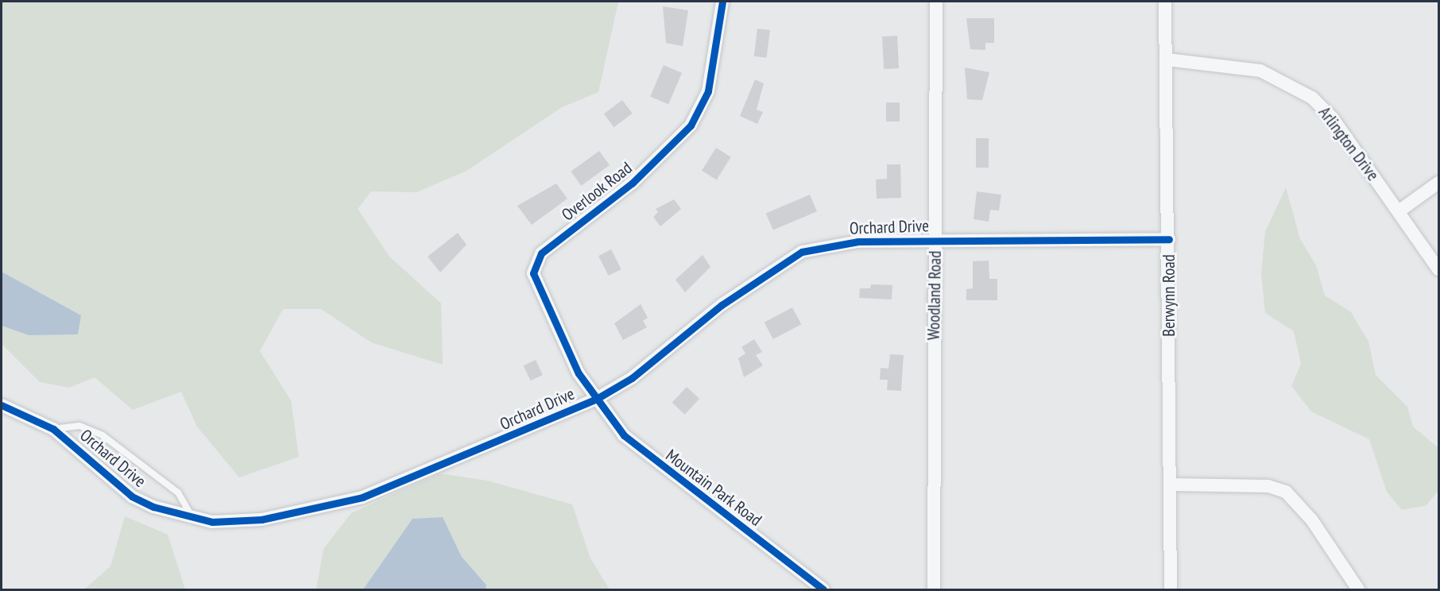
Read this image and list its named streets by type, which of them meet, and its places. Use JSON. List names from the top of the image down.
{
  "streets": {
    "street": [
      "Arlington Drive",
      "Overlook Road",
      "Orchard Drive",
      "Woodland Road",
      "Berwynn Road",
      "Mountain Park Road"
    ]
  },
  "crossings": [
    ["Arlington Drive", "Berwynn Road"],
    ["Overlook Road", "Orchard Drive"],
    ["Overlook Road", "Mountain Park Road"],
    ["Orchard Drive", "Woodland Road"],
    ["Orchard Drive", "Berwynn Road"],
    ["Orchard Drive", "Mountain Park Road"]
  ]
}
